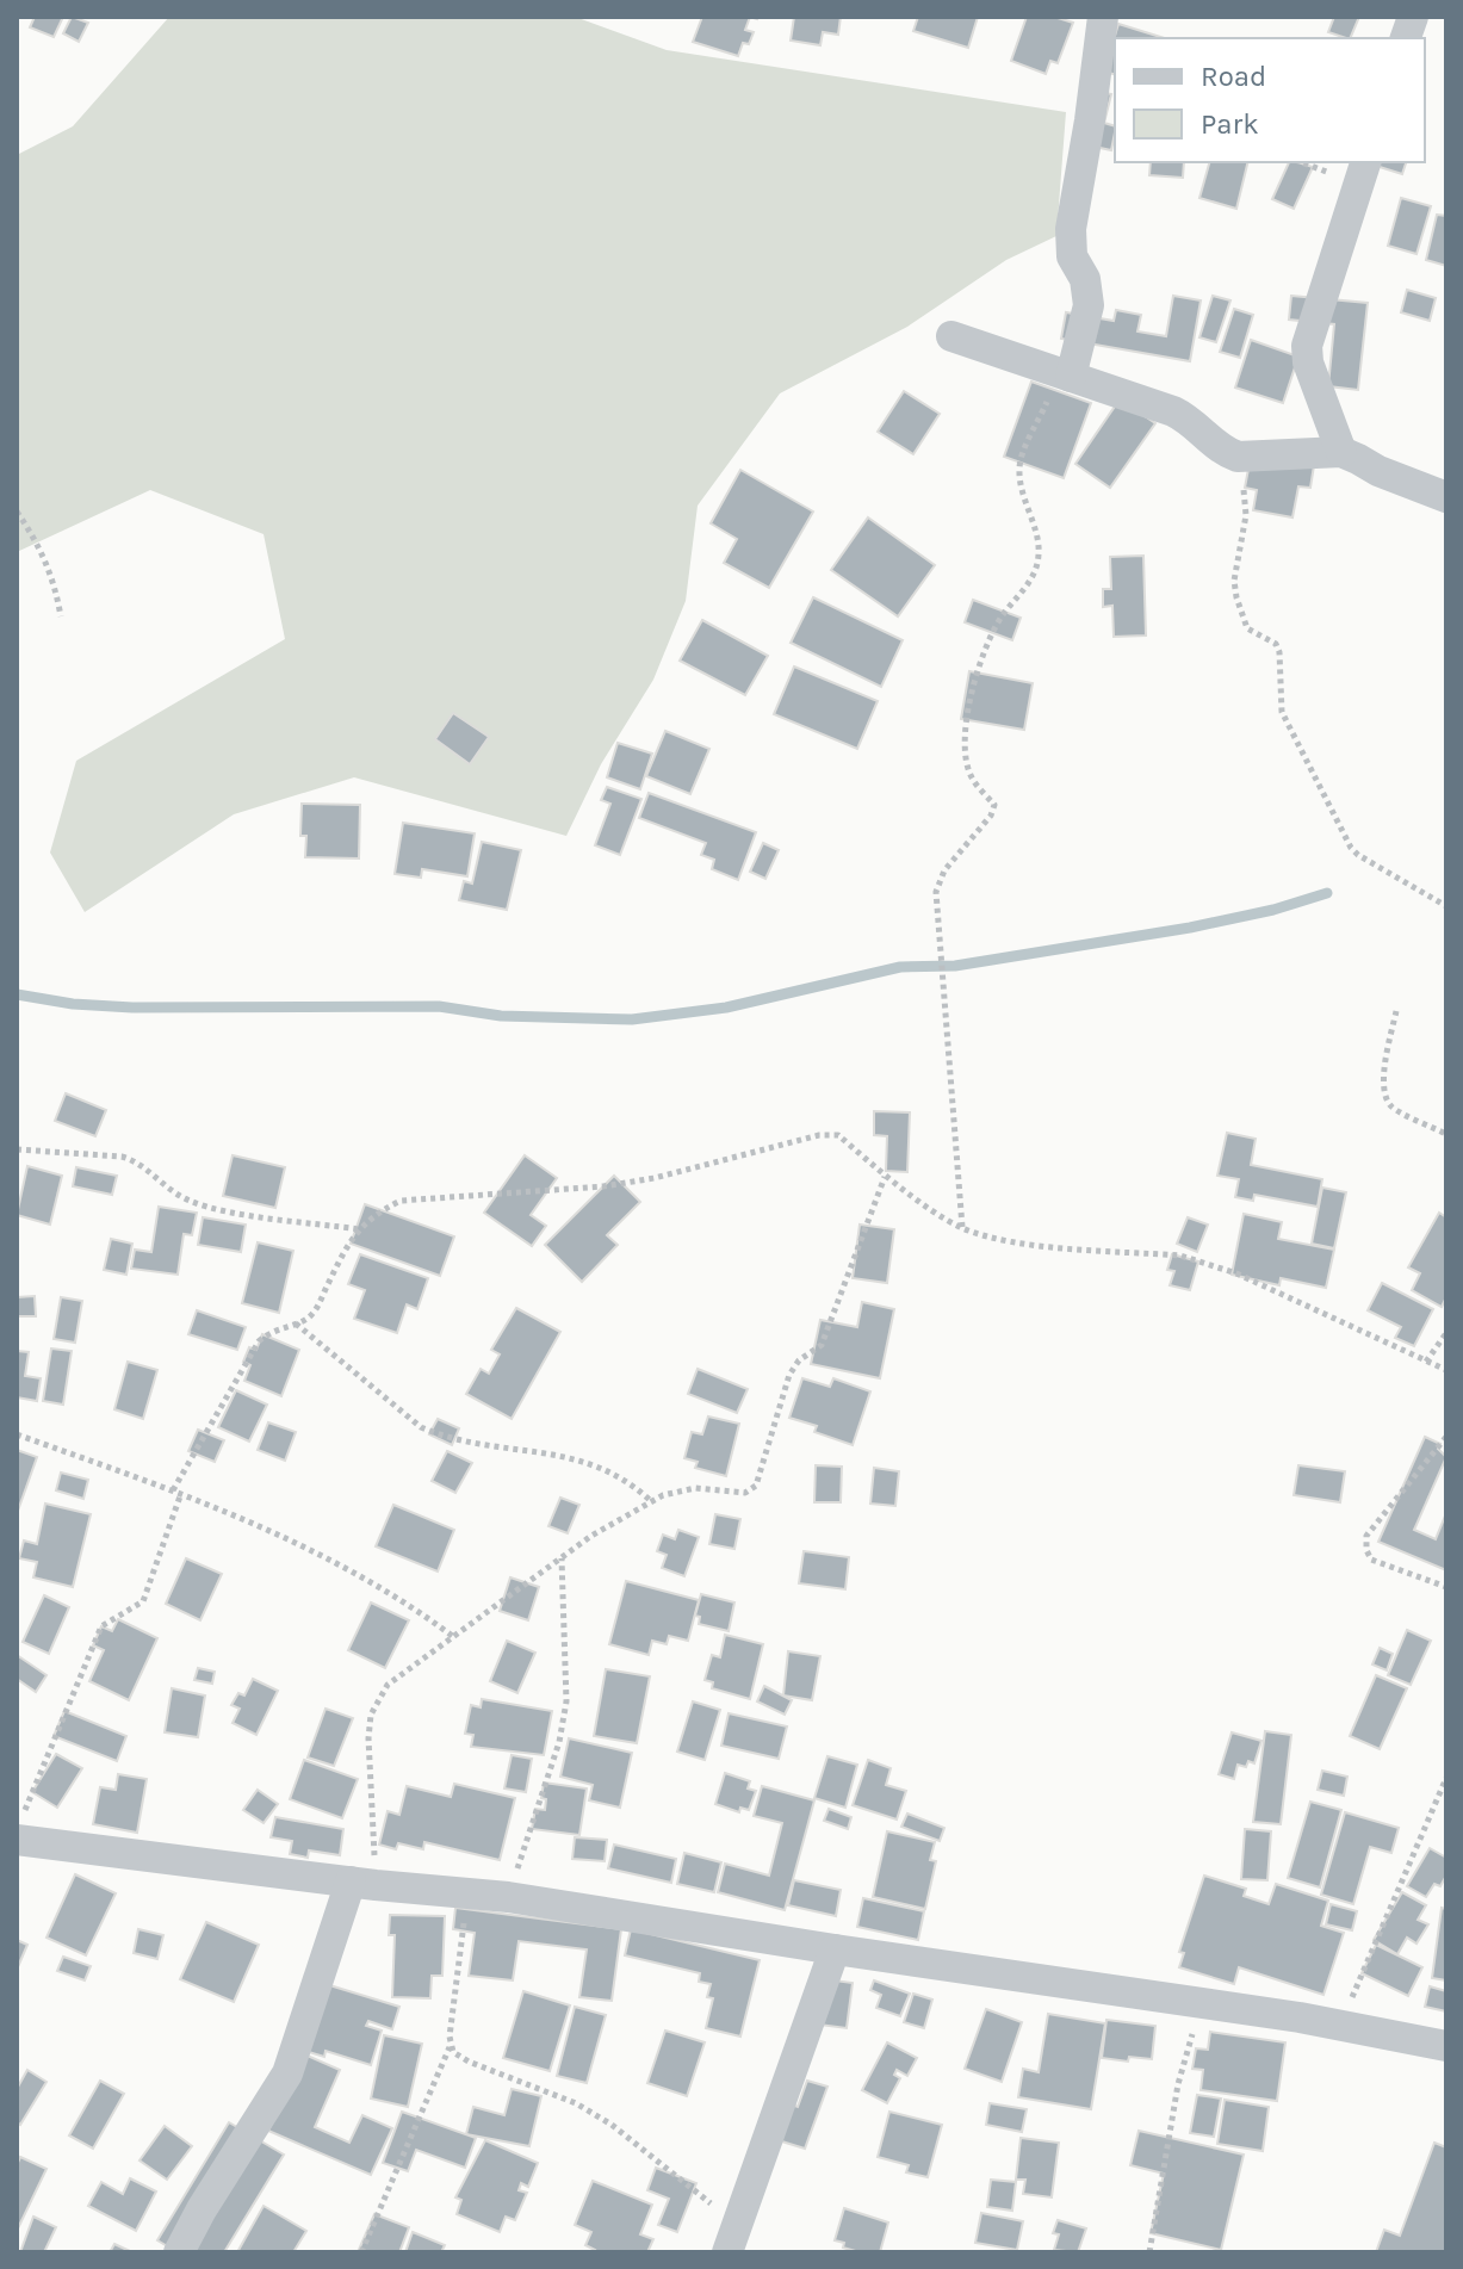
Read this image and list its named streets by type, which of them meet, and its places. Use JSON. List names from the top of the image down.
{
  "legend": ["Road", "Park"]
}
